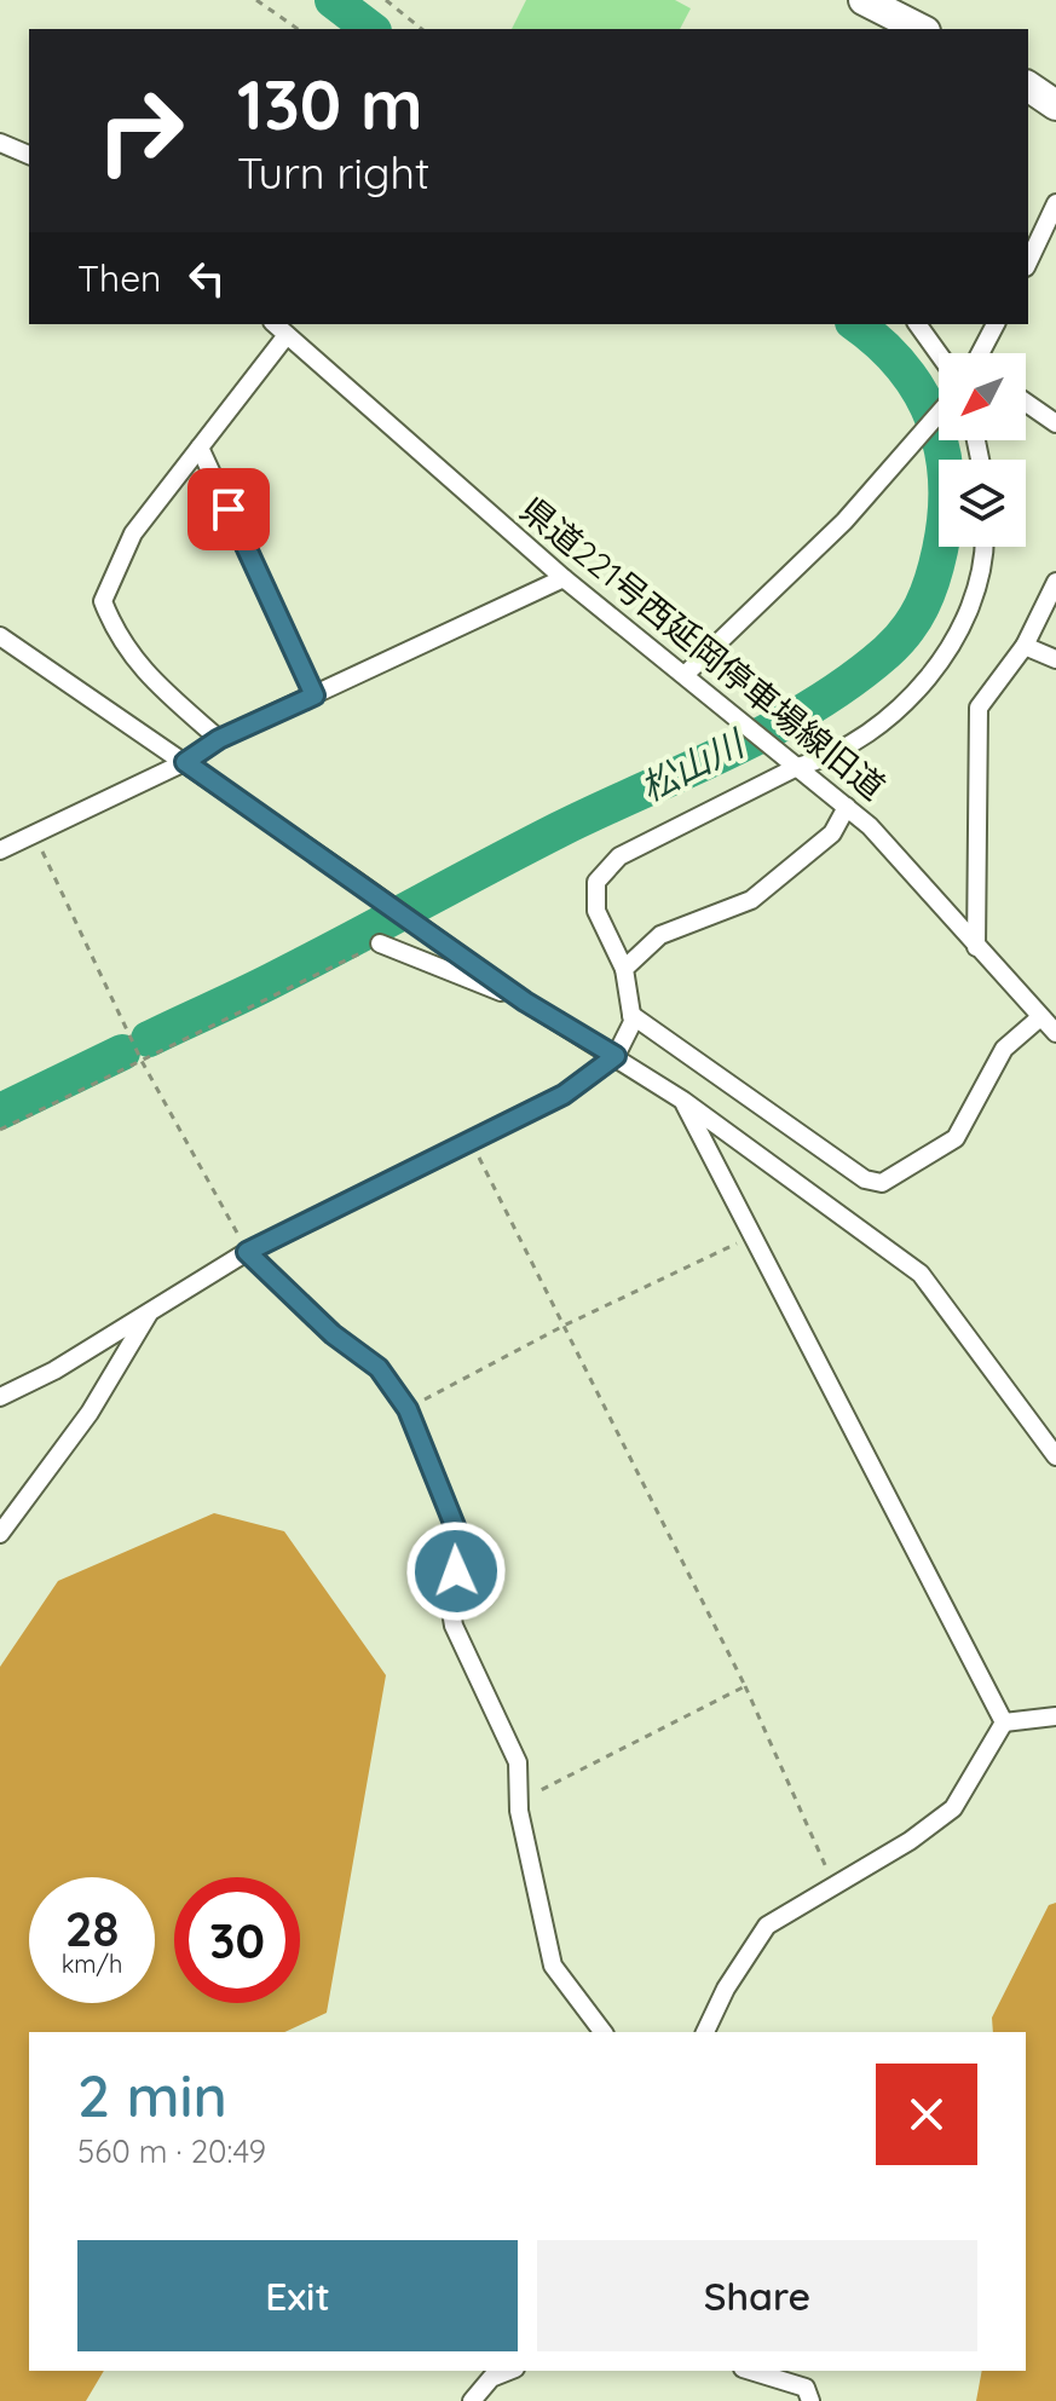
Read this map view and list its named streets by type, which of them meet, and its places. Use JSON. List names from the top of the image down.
{
  "streets": {
    "street": ["県道221号西延岡停車場線旧道"]
  },
  "water": ["松山川"],
  "north": "bottom left",
  "page": {
    "turn": ["130 m", "Turn right"],
    "then": "Then",
    "speed": "28 km/h",
    "limit": "30",
    "heading": ["2 min", "560 m · 20:49"],
    "buttons": ["Exit", "Share"]
  }
}
